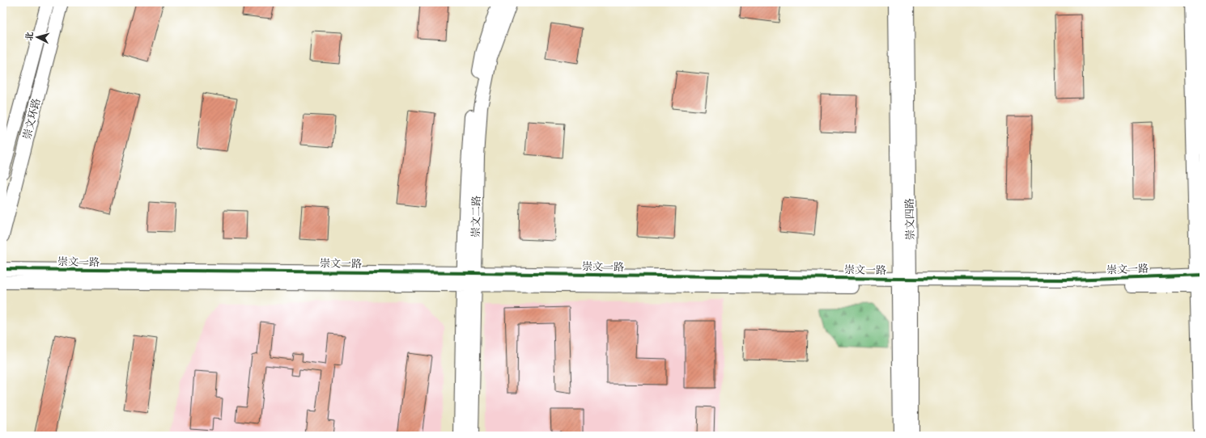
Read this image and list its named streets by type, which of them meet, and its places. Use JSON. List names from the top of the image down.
{
  "streets": {
    "street": [
      "崇文环路",
      "崇文二路",
      "崇文四路",
      "崇文一路"
    ]
  },
  "crossings": [
    ["崇文二路", "崇文一路"],
    ["崇文四路", "崇文一路"]
  ],
  "north": "left"
}
